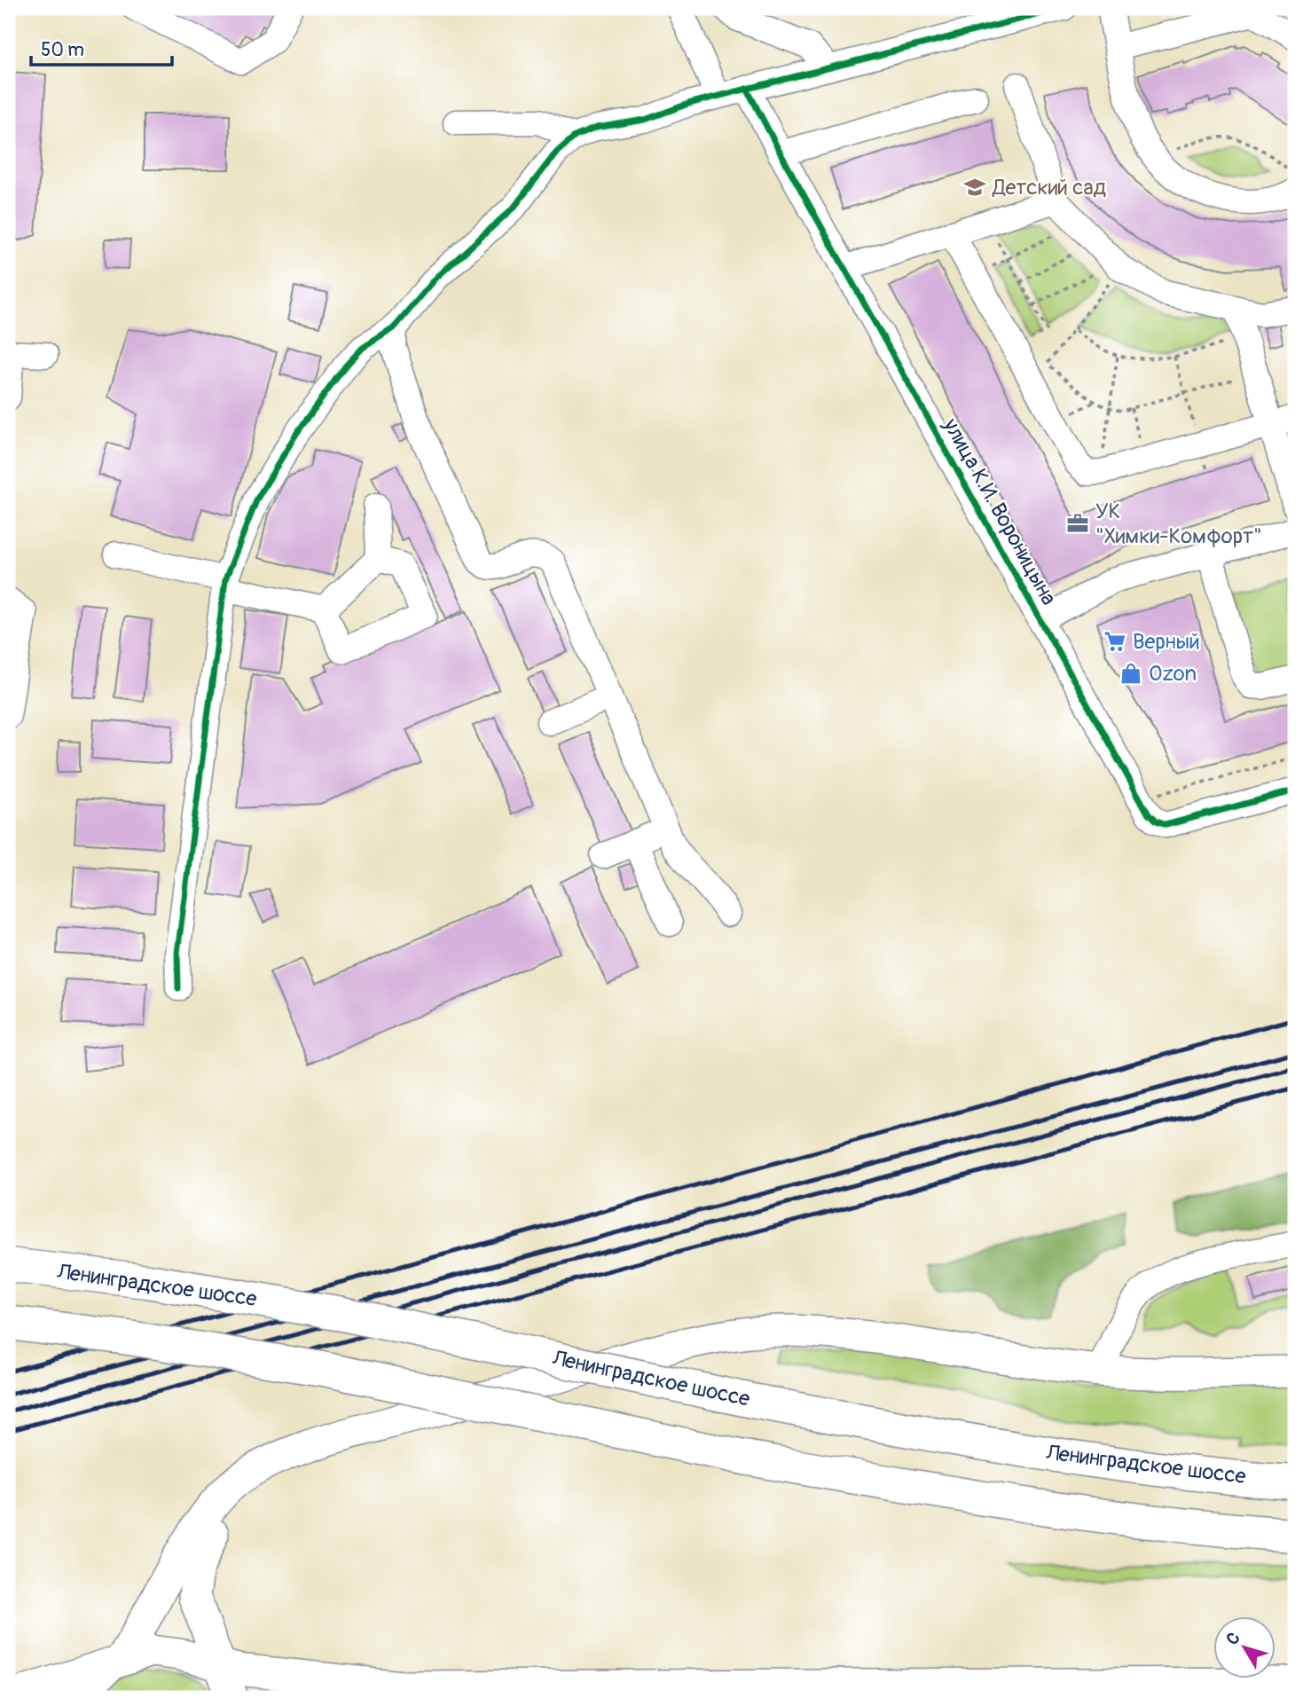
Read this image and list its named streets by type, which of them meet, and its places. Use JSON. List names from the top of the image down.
{
  "streets": {
    "highway": ["Ленинградское шоссе"],
    "street": ["улица К.И. Вороницына"]
  },
  "places": {
    "school or university": ["Детский сад"],
    "office": ["УК \"Химки-Комфорт\""],
    "supermarket": ["Верный"],
    "shop": ["Ozon"]
  },
  "scale_bar": "50 m",
  "north": "top left"
}
